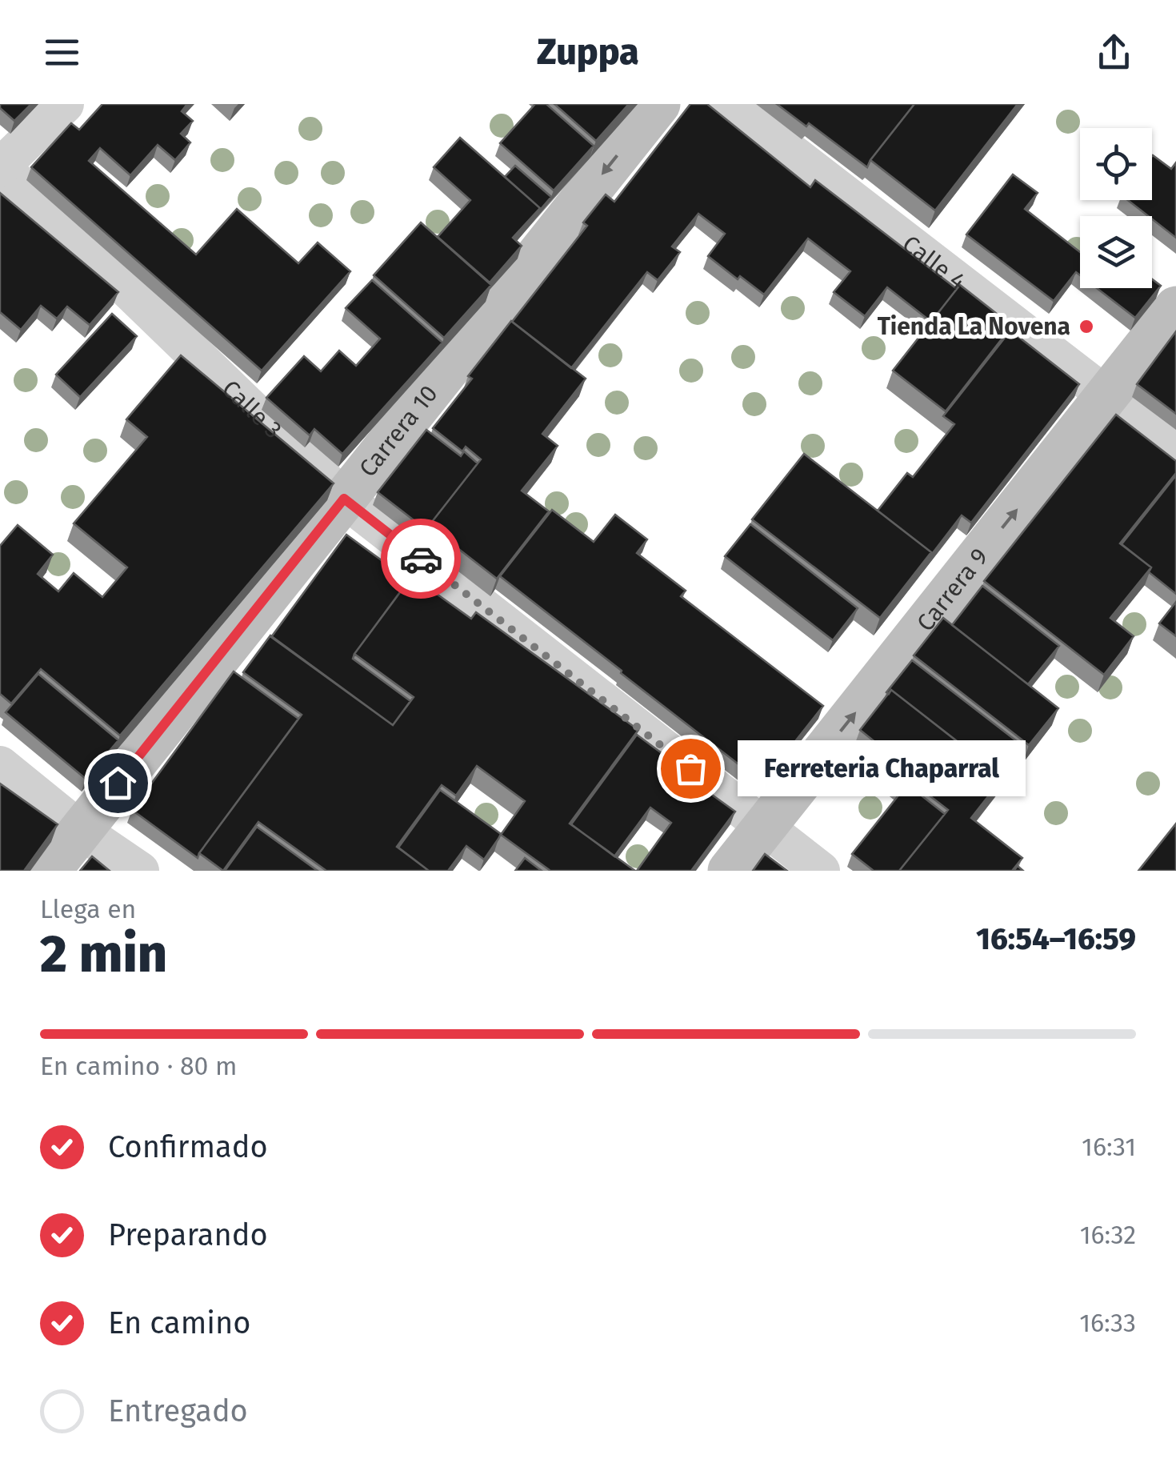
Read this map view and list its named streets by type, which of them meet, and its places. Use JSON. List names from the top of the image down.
{
  "streets": {
    "main road": ["Carrera 10", "Carrera 9"],
    "street": ["Calle 4", "Calle 3"]
  },
  "crossings": [
    ["Calle 4", "Carrera 9"],
    ["Calle 3", "Carrera 10"],
    ["Calle 3", "Carrera 9"]
  ],
  "one_way": ["Carrera 10", "Carrera 9"],
  "places": ["Tienda La Novena", "Ferreteria Chaparral"],
  "page": {
    "header": "Zuppa",
    "bubble": "Ferreteria Chaparral",
    "heading": ["2 min", "Llega en", "16:54–16:59"],
    "bar": "En camino · 80 m",
    "list": [
      ["Confirmado", "16:31"],
      ["Preparando", "16:32"],
      ["En camino", "16:33"],
      "Entregado"
    ]
  }
}
